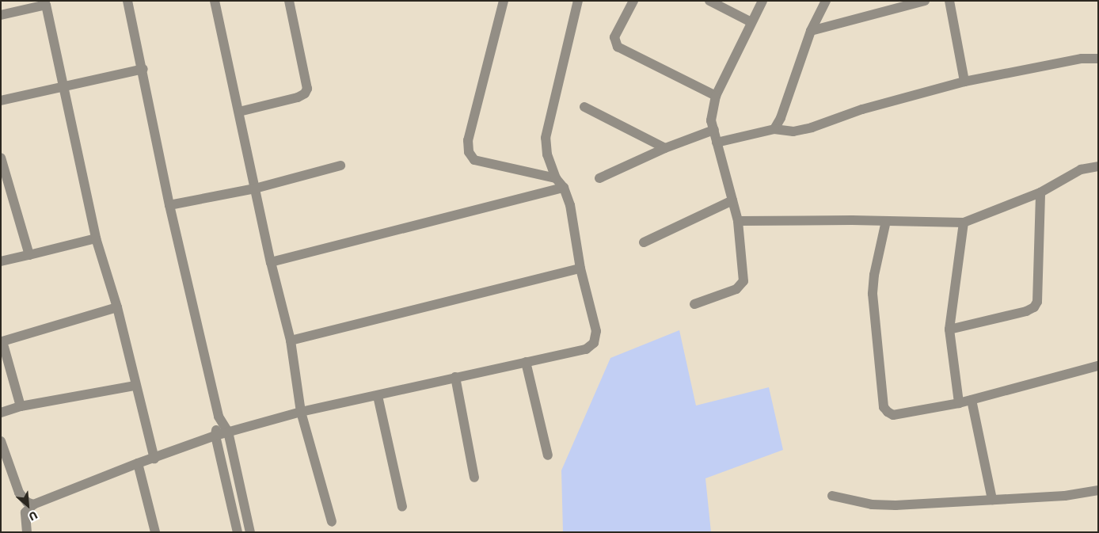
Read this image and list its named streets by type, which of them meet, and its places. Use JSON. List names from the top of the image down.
{
  "north": "bottom right"
}
